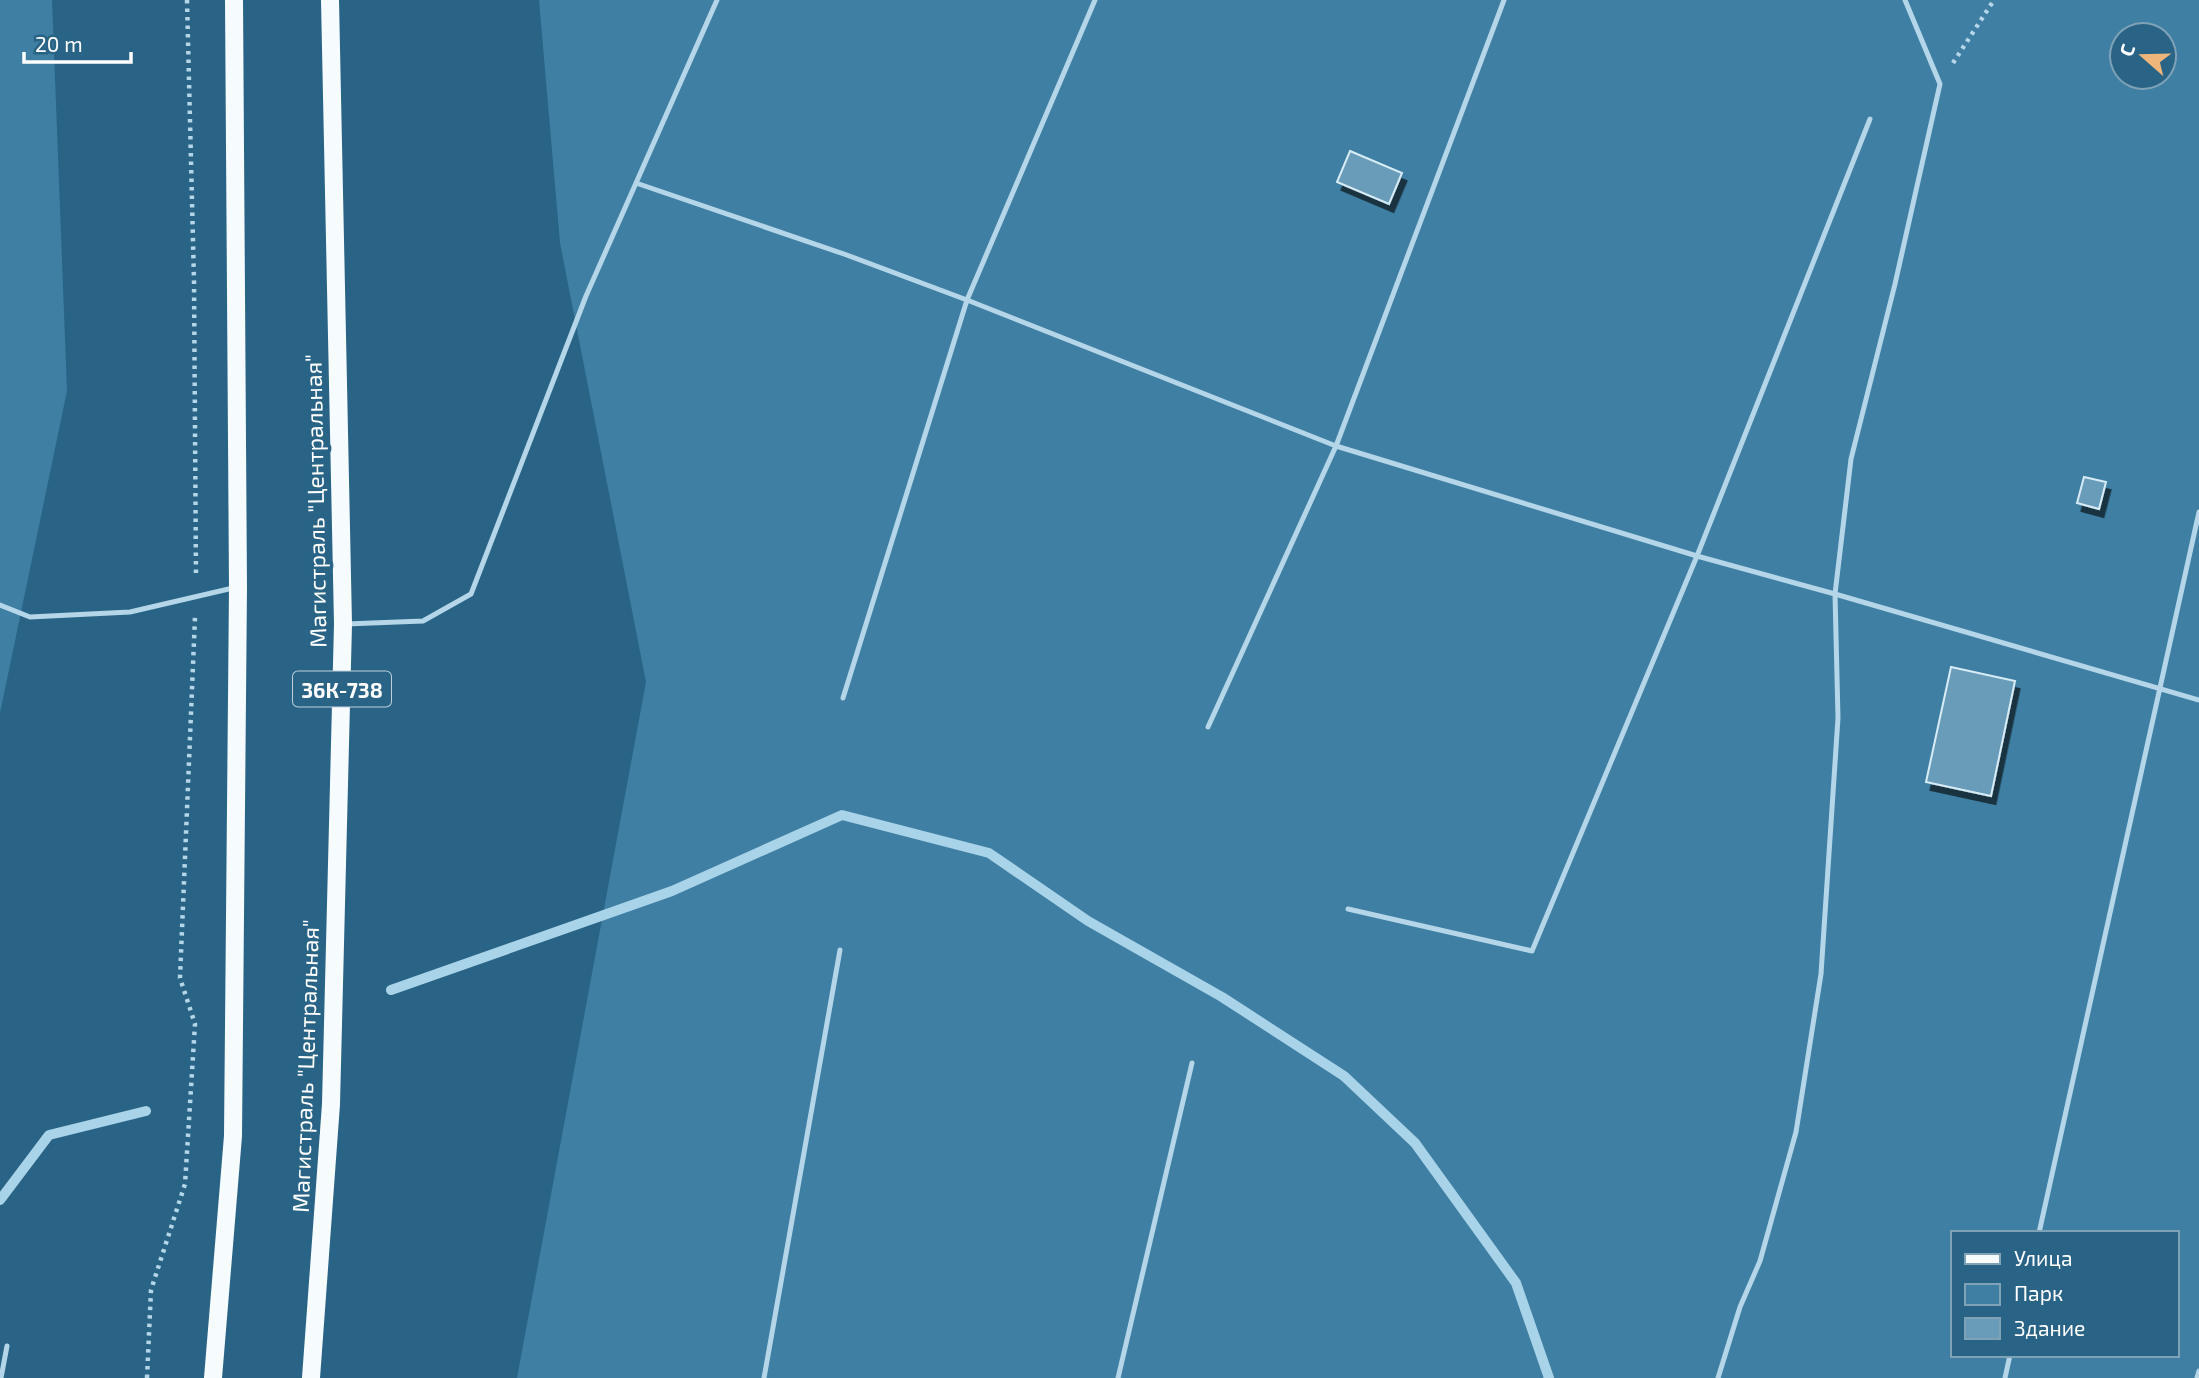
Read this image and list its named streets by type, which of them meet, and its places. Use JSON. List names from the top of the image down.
{
  "streets": {
    "main road": ["Магистраль \"Центральная\"", "36К-738"]
  },
  "legend": ["Улица", "Парк", "Здание"],
  "scale_bar": "20 m",
  "north": "left"
}
